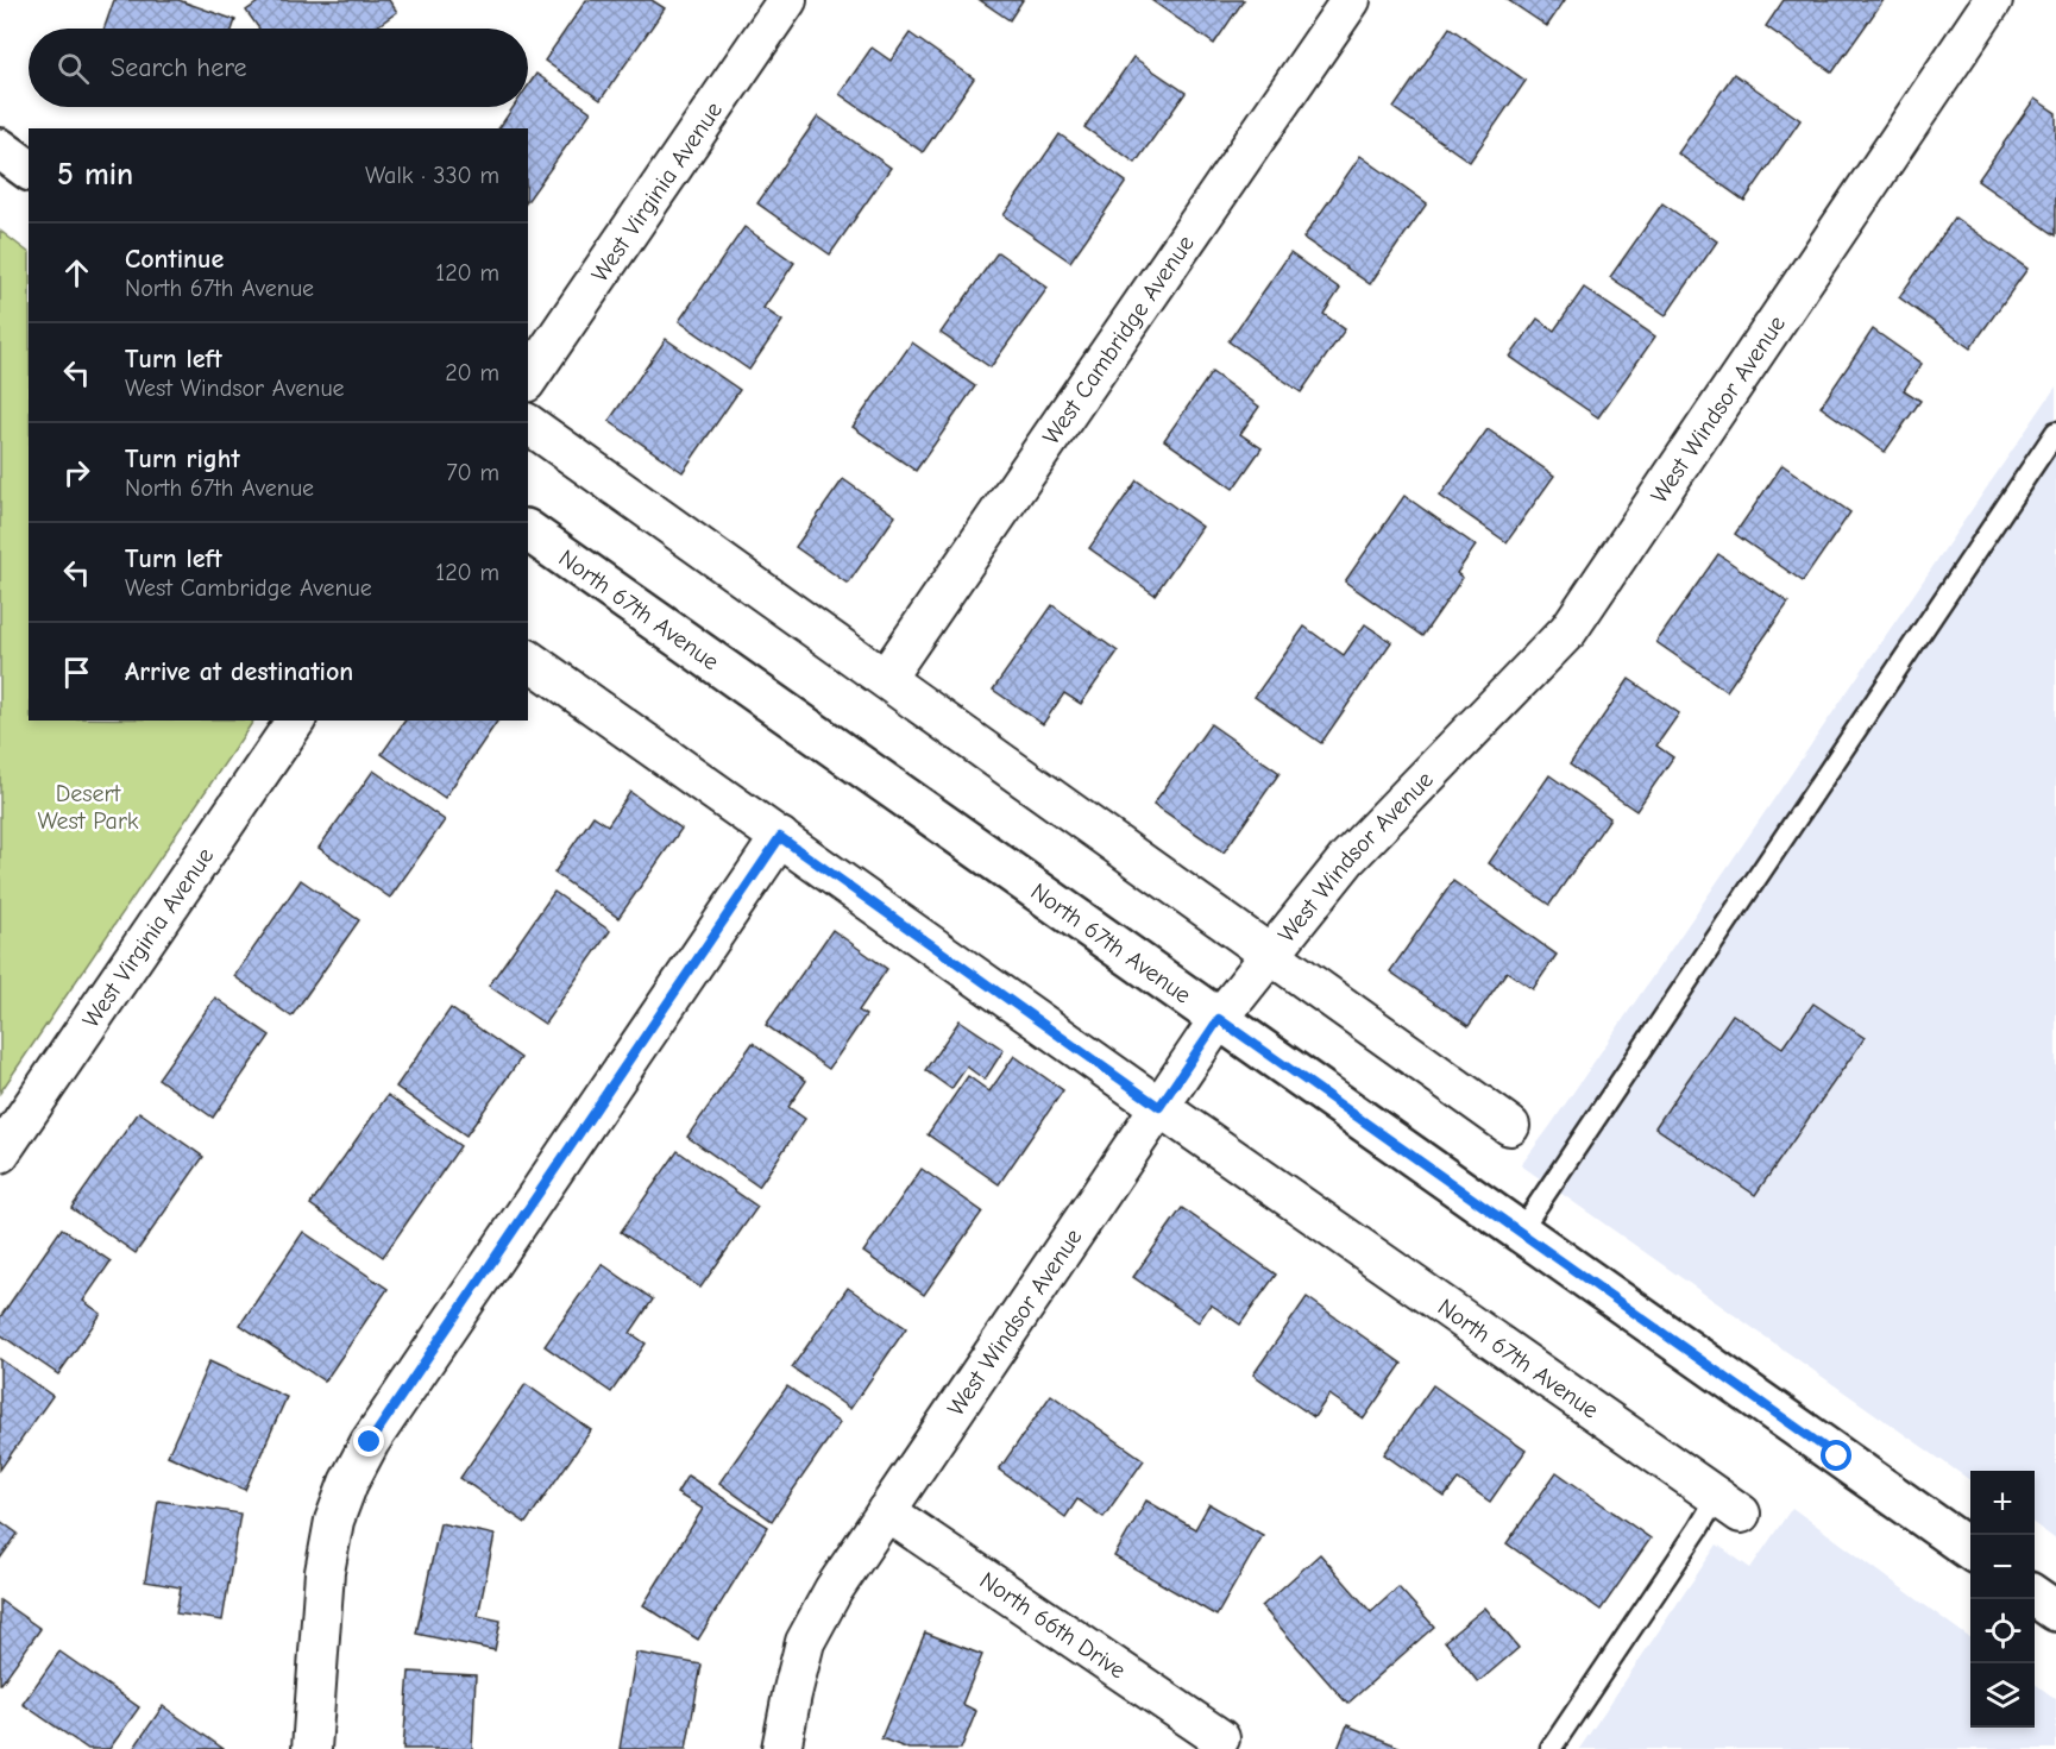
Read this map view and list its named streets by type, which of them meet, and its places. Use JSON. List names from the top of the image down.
{
  "streets": {
    "main road": ["North 67th Avenue"],
    "street": [
      "West Virginia Avenue",
      "West Cambridge Avenue",
      "West Windsor Avenue",
      "North 66th Drive"
    ]
  },
  "crossings": [
    ["West Windsor Avenue", "North 67th Avenue"],
    ["West Windsor Avenue", "North 66th Drive"]
  ],
  "parks": ["Desert West Park"],
  "page": {
    "search": "Search here",
    "heading": ["5 min", "Walk · 330 m"],
    "list": [
      ["Continue", "North 67th Avenue", "120 m"],
      ["Turn left", "West Windsor Avenue", "20 m"],
      ["Turn right", "North 67th Avenue", "70 m"],
      ["Turn left", "West Cambridge Avenue", "120 m"],
      "Arrive at destination"
    ],
    "map_buttons": ["+", "−"]
  }
}
